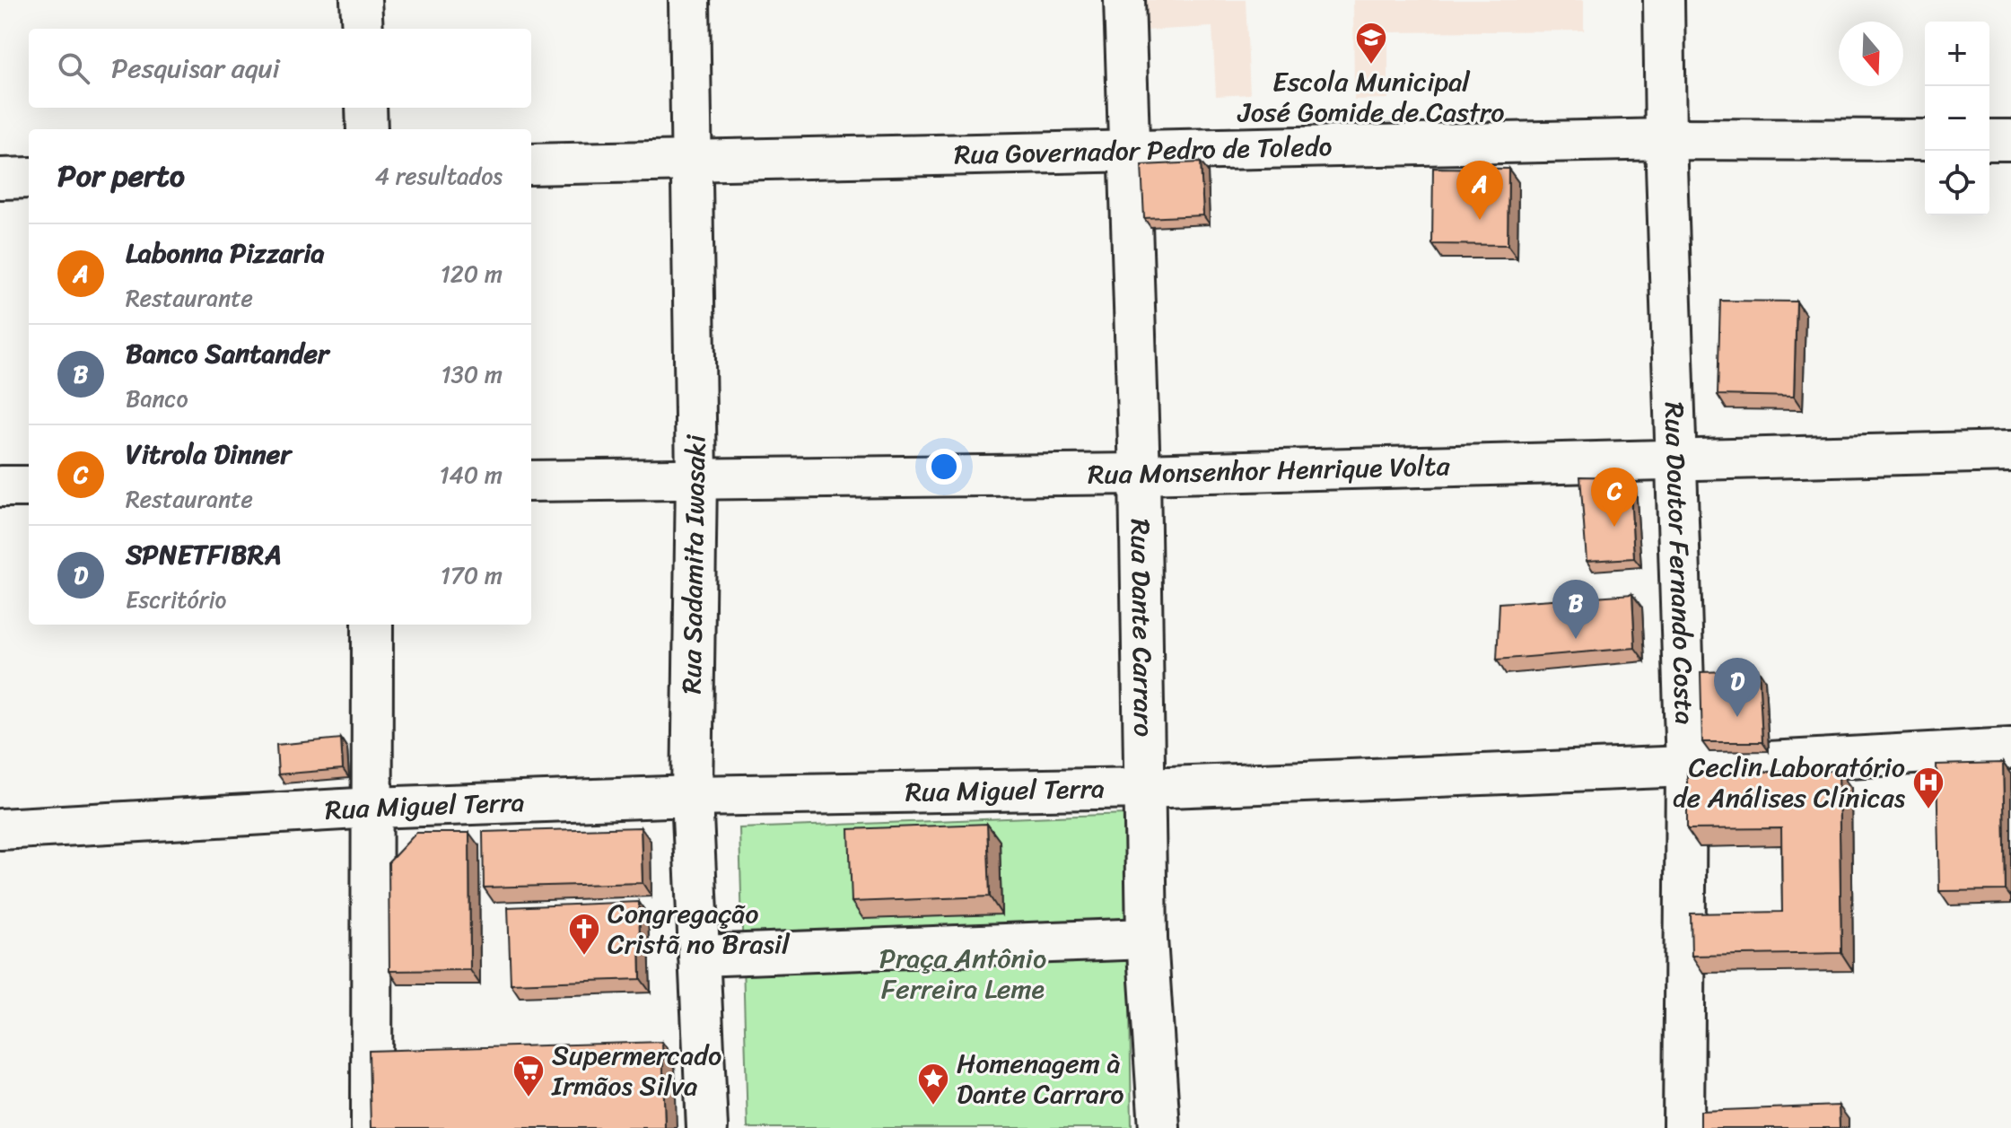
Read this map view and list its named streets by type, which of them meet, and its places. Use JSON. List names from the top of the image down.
{
  "streets": {
    "street": [
      "Rua Governador Pedro de Toledo",
      "Rua Monsenhor Henrique Volta",
      "Rua Doutor Fernando Costa",
      "Rua Sadamita Iwasaki",
      "Rua Dante Carraro",
      "Rua Miguel Terra"
    ]
  },
  "crossings": [
    ["Rua Governador Pedro de Toledo", "Rua Doutor Fernando Costa"],
    ["Rua Governador Pedro de Toledo", "Rua Sadamita Iwasaki"],
    ["Rua Governador Pedro de Toledo", "Rua Dante Carraro"],
    ["Rua Monsenhor Henrique Volta", "Rua Doutor Fernando Costa"],
    ["Rua Monsenhor Henrique Volta", "Rua Sadamita Iwasaki"],
    ["Rua Monsenhor Henrique Volta", "Rua Dante Carraro"],
    ["Rua Doutor Fernando Costa", "Rua Miguel Terra"],
    ["Rua Sadamita Iwasaki", "Rua Miguel Terra"],
    ["Rua Dante Carraro", "Rua Miguel Terra"]
  ],
  "parks": ["Praça Antônio Ferreira Leme"],
  "places": {
    "school or university": ["Escola Municipal José Gomide de Castro"],
    "hospital": ["Ceclin Laboratório de Análises Clínicas"],
    "church": ["Congregação Cristã no Brasil"],
    "supermarket": ["Supermercado Irmãos Silva"],
    "place": ["Homenagem à Dante Carraro"]
  },
  "north": "bottom",
  "page": {
    "map_buttons": ["+", "−"],
    "search": "Pesquisar aqui",
    "heading": ["Por perto", "4 resultados"],
    "pins": [
      "A",
      "C",
      "B",
      "D"
    ],
    "list": [
      {
        "mark": "A",
        "name": "Labonna Pizzaria",
        "note": "Restaurante",
        "value": "120 m"
      },
      {
        "mark": "B",
        "name": "Banco Santander",
        "note": "Banco",
        "value": "130 m"
      },
      {
        "mark": "C",
        "name": "Vitrola Dinner",
        "note": "Restaurante",
        "value": "140 m"
      },
      {
        "mark": "D",
        "name": "SPNETFIBRA",
        "note": "Escritório",
        "value": "170 m"
      }
    ]
  }
}
